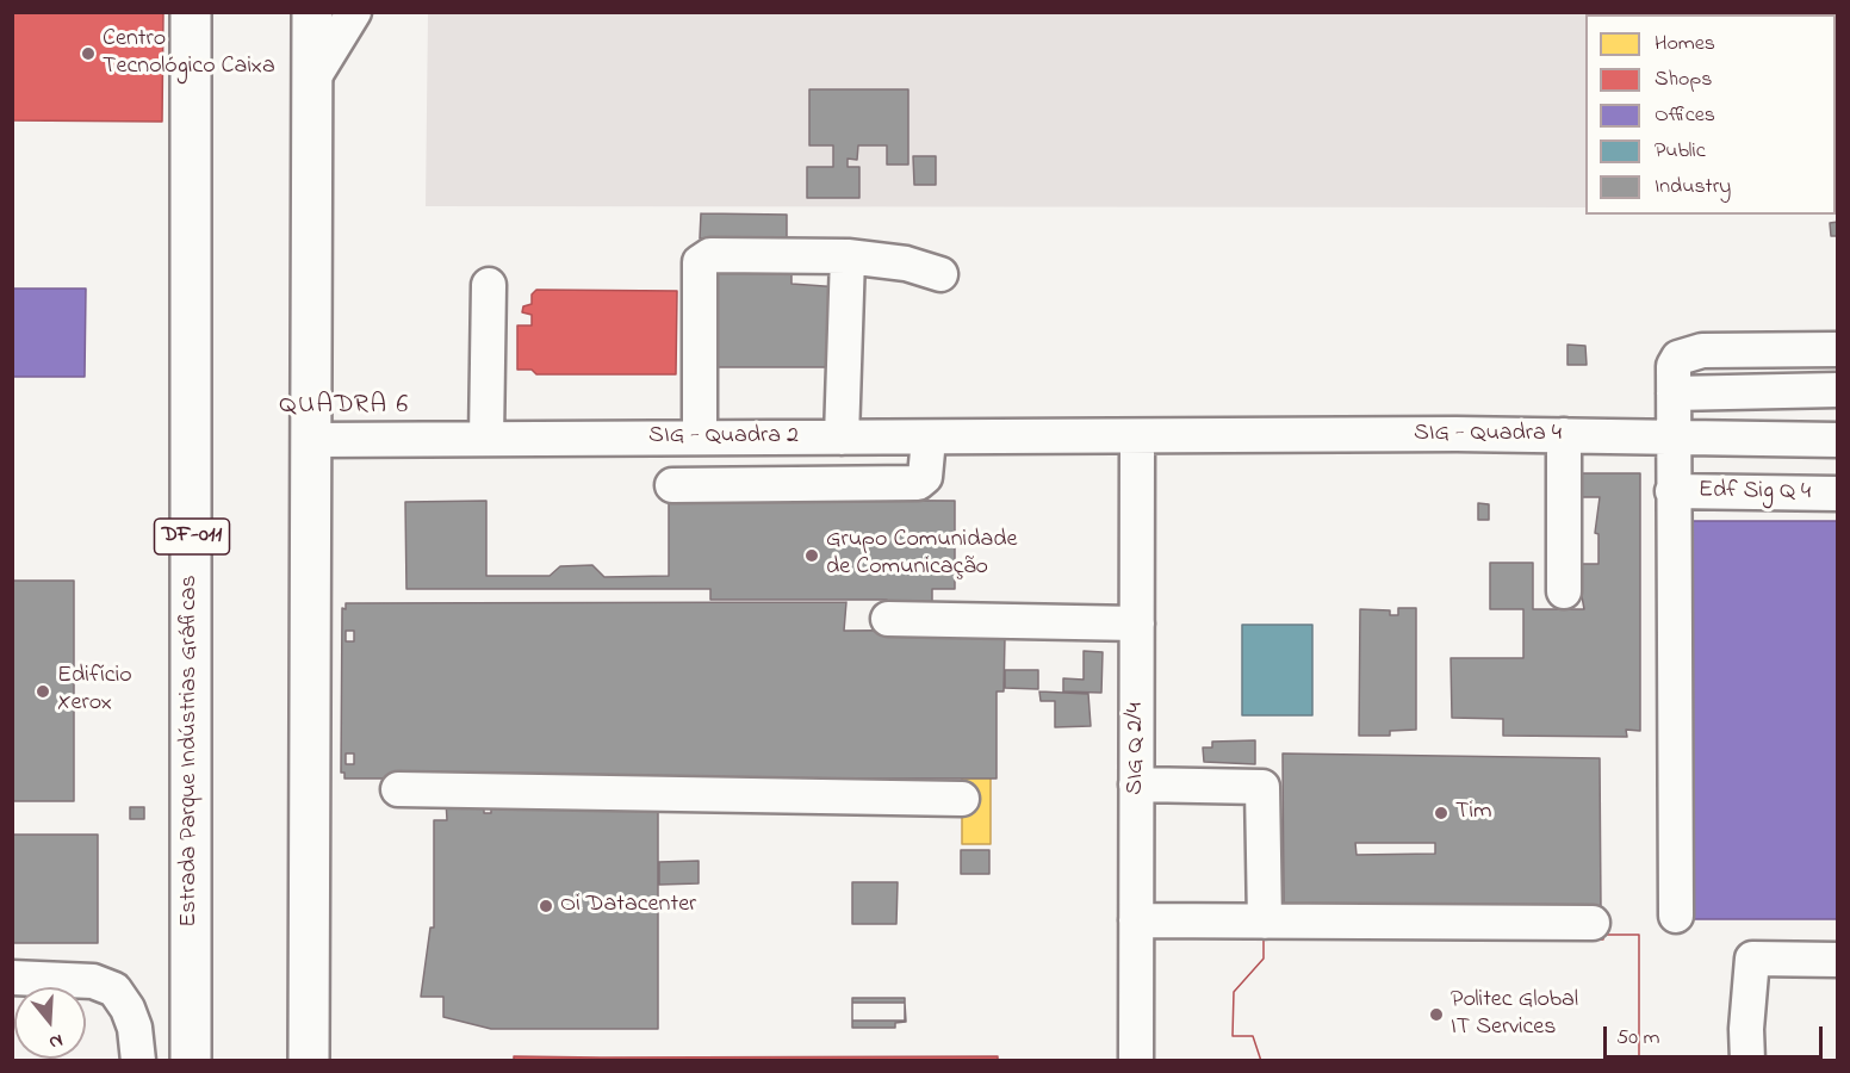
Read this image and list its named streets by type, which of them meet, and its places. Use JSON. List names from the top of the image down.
{
  "streets": {
    "main road": ["DF-011", "Estrada Parque Indústrias Gráficas"],
    "street": [
      "SIG - Quadra 4",
      "SIG - Quadra 2",
      "Edf Sig Q 4",
      "SIG Q 2/4"
    ]
  },
  "crossings": [
    ["SIG - Quadra 4", "SIG - Quadra 2"],
    ["SIG - Quadra 4", "SIG Q 2/4"],
    ["SIG - Quadra 2", "SIG Q 2/4"]
  ],
  "districts": ["QUADRA 6"],
  "places": [
    "Centro Tecnológico Caixa",
    "Grupo Comunidade de Comunicação",
    "Edifício Xerox",
    "Tim",
    "Oi Datacenter",
    "Politec Global IT Services"
  ],
  "legend": [
    "Homes",
    "Shops",
    "Offices",
    "Public",
    "Industry"
  ],
  "scale_bar": "50 m",
  "north": "bottom"
}
